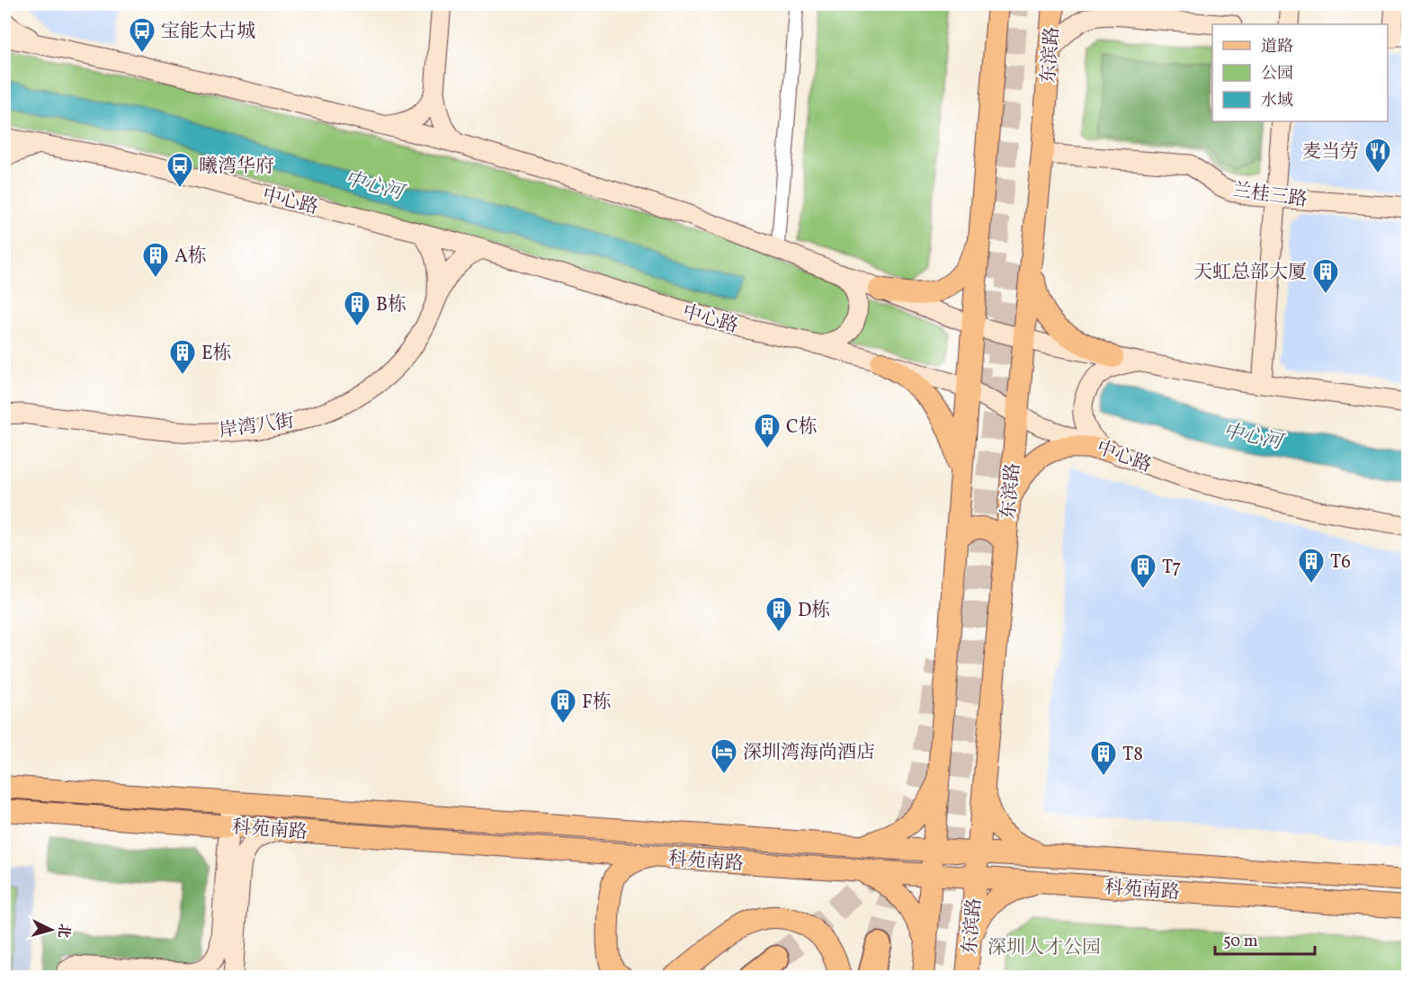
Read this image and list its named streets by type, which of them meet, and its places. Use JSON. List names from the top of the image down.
{
  "streets": {
    "main road": [
      "东滨路",
      "兰桂三路",
      "中心路",
      "岸湾八街",
      "科苑南路"
    ]
  },
  "crossings": [
    ["东滨路", "兰桂三路"],
    ["东滨路", "中心路"],
    ["东滨路", "科苑南路"],
    ["中心路", "岸湾八街"]
  ],
  "water": ["中心河"],
  "parks": ["深圳人才公园"],
  "places": {
    "bus stop": ["宝能太古城", "曦湾华府"],
    "restaurant": ["麦当劳"],
    "building": [
      "A栋",
      "天虹总部大厦",
      "B栋",
      "E栋",
      "C栋",
      "T6",
      "T7",
      "D栋",
      "F栋",
      "T8"
    ],
    "hotel": ["深圳湾海尚酒店"]
  },
  "legend": ["道路", "公园", "水域"],
  "scale_bar": "50 m",
  "north": "right"
}
